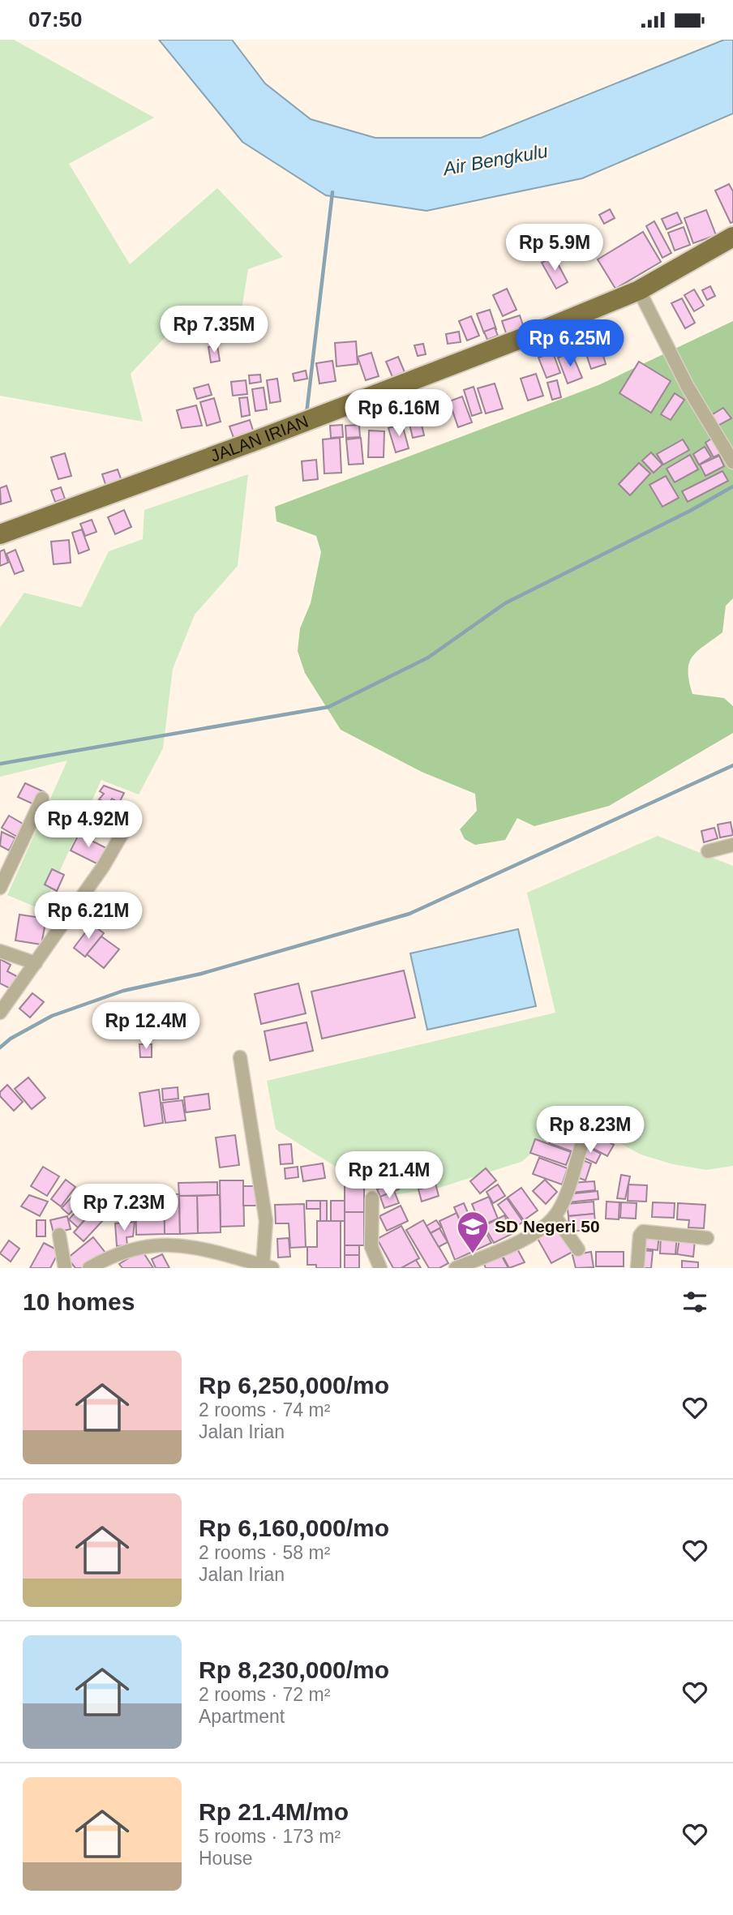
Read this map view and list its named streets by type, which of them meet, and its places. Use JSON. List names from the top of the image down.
{
  "streets": {
    "main road": ["JALAN IRIAN"]
  },
  "water": ["Air Bengkulu"],
  "places": {
    "school or university": ["SD Negeri 50"]
  },
  "page": {
    "status": "07:50",
    "price": [
      "Rp 5.9M",
      "Rp 7.35M",
      "Rp 6.25M",
      "Rp 6.16M",
      "Rp 4.92M",
      "Rp 6.21M",
      "Rp 12.4M",
      "Rp 8.23M",
      "Rp 21.4M",
      "Rp 7.23M"
    ],
    "heading": "10 homes",
    "list": [
      {
        "name": "Rp 6,250,000/mo",
        "note": "2 rooms · 74 m² · Jalan Irian"
      },
      {
        "name": "Rp 6,160,000/mo",
        "note": "2 rooms · 58 m² · Jalan Irian"
      },
      {
        "name": "Rp 8,230,000/mo",
        "note": "2 rooms · 72 m² · Apartment"
      },
      {
        "name": "Rp 21.4M/mo",
        "note": "5 rooms · 173 m² · House"
      }
    ]
  }
}
